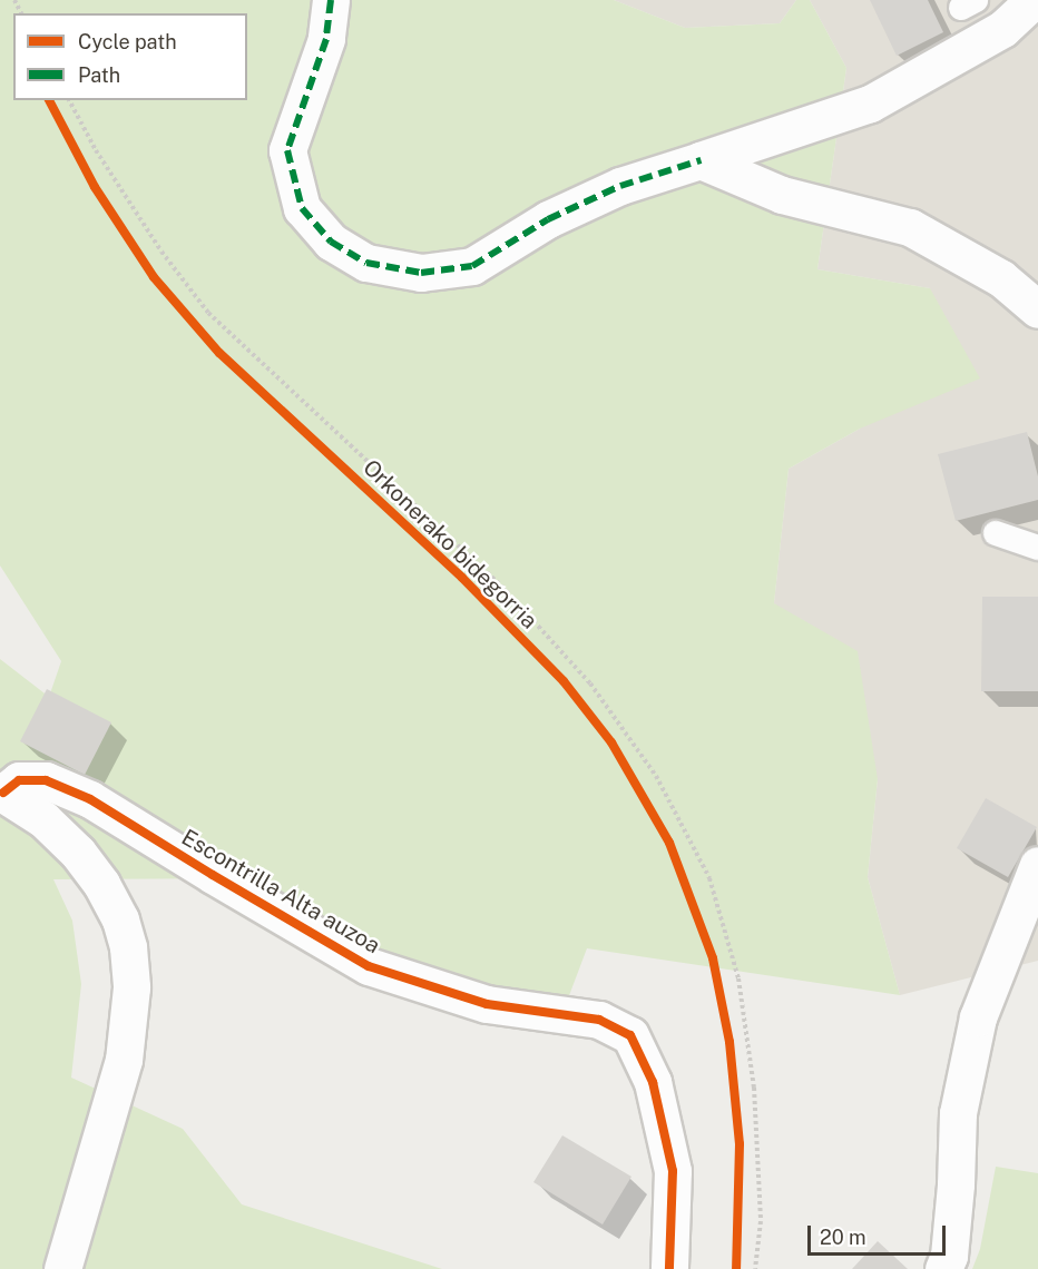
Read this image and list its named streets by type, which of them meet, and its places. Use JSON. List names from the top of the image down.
{
  "streets": {
    "street": ["Escontrilla Alta auzoa"],
    "cycle path": ["Orkonerako bidegorria"]
  },
  "legend": ["Cycle path", "Path"],
  "scale_bar": "20 m"
}
